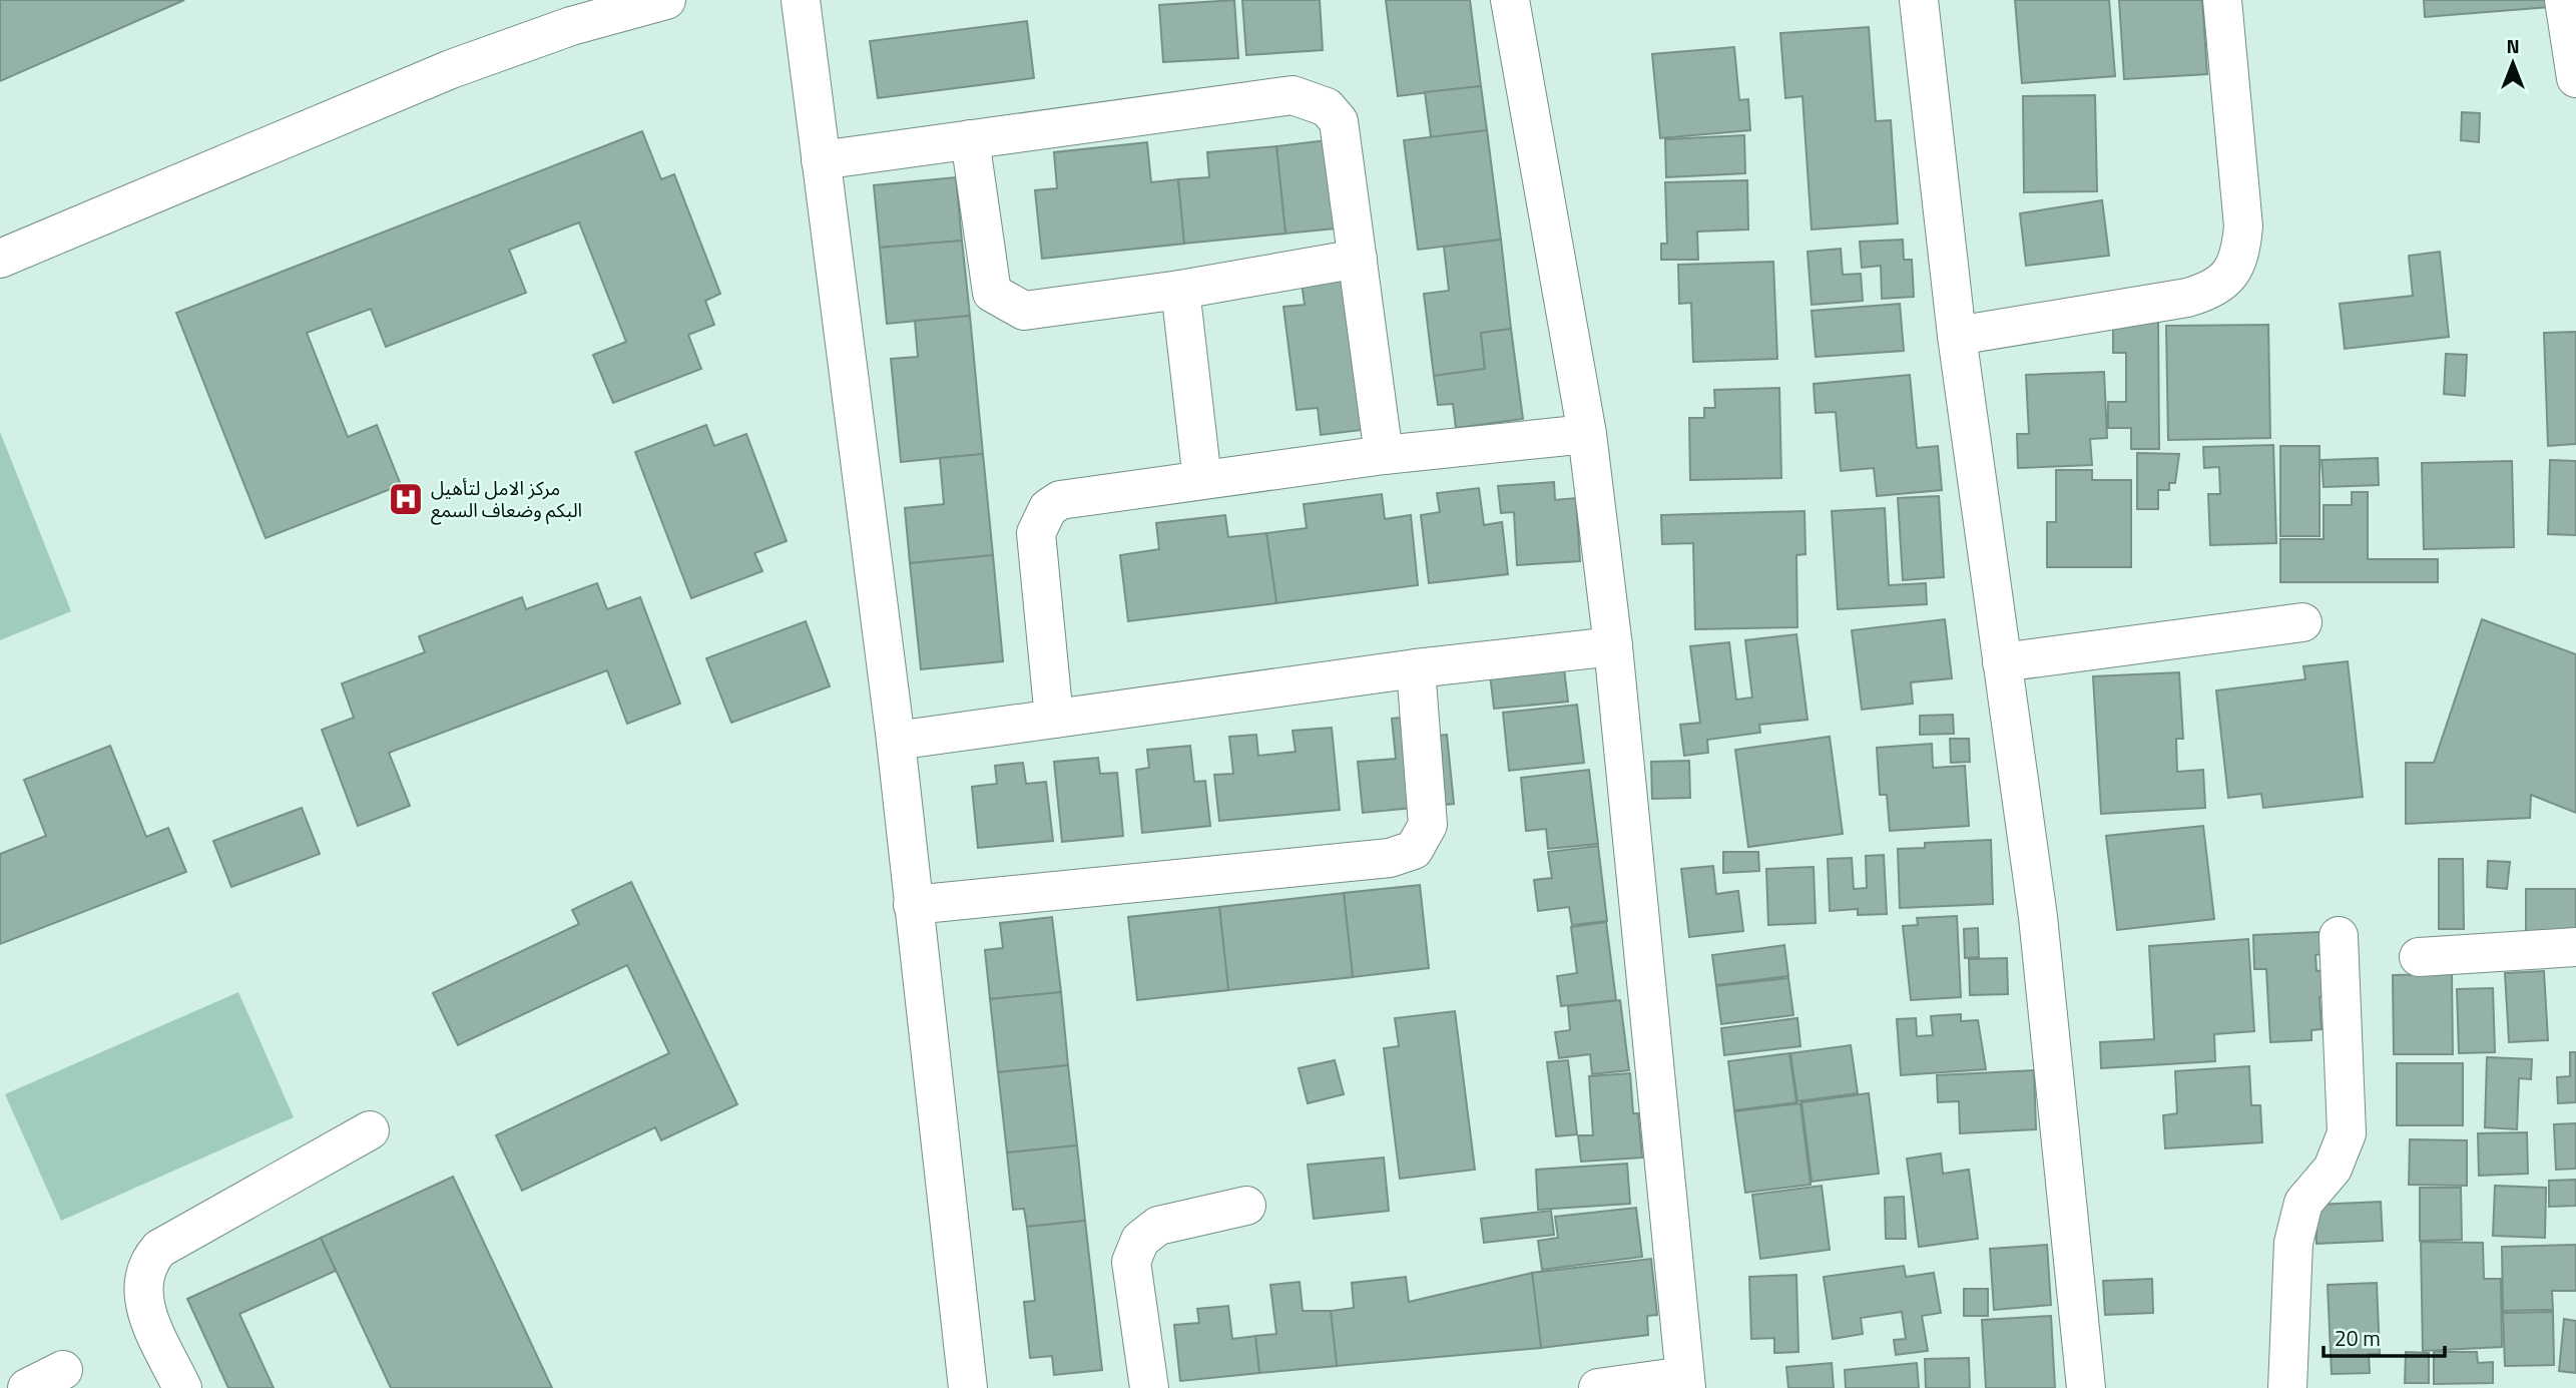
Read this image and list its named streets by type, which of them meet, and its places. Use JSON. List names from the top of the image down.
{
  "places": {
    "hospital": ["مركز الامل لتأهيل البكم وضعاف السمع"]
  },
  "scale_bar": "20 m",
  "north": "top"
}
